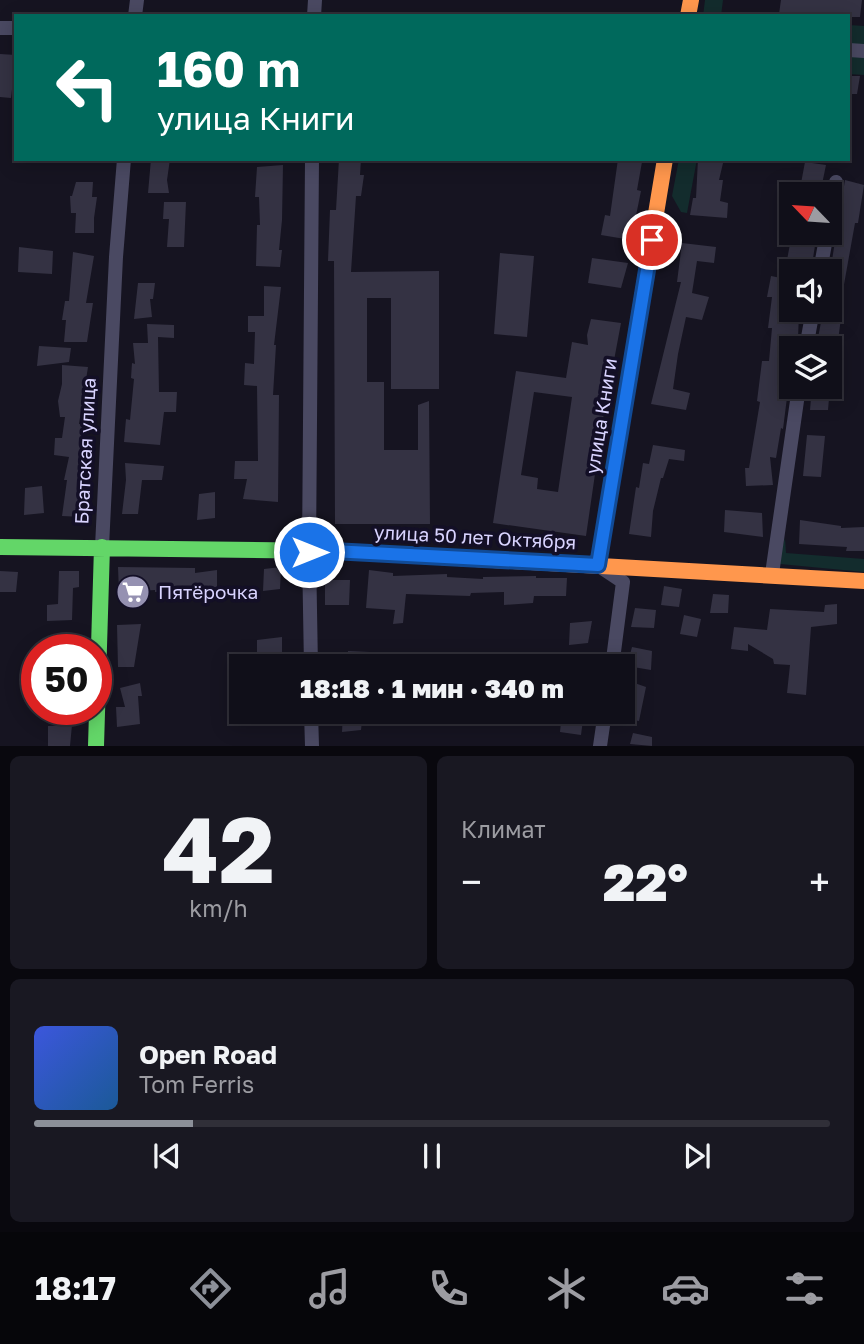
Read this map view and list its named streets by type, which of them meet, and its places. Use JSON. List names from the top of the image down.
{
  "streets": {
    "main road": ["улица Книги", "Братская улица", "улица 50 лет Октября"]
  },
  "crossings": [
    ["улица Книги", "улица 50 лет Октября"],
    ["Братская улица", "улица 50 лет Октября"]
  ],
  "places": {
    "supermarket": ["Пятёрочка"]
  },
  "north": "top left",
  "page": {
    "turn": ["160 m", "улица Книги"],
    "limit": "50",
    "trip": "18:18 · 1 мин · 340 m",
    "tile": [
      ["42", "km/h"],
      "Климат"
    ],
    "heat": ["−", "22°", "+"],
    "song": ["Open Road", "Tom Ferris"],
    "tabs": "18:17"
  }
}
